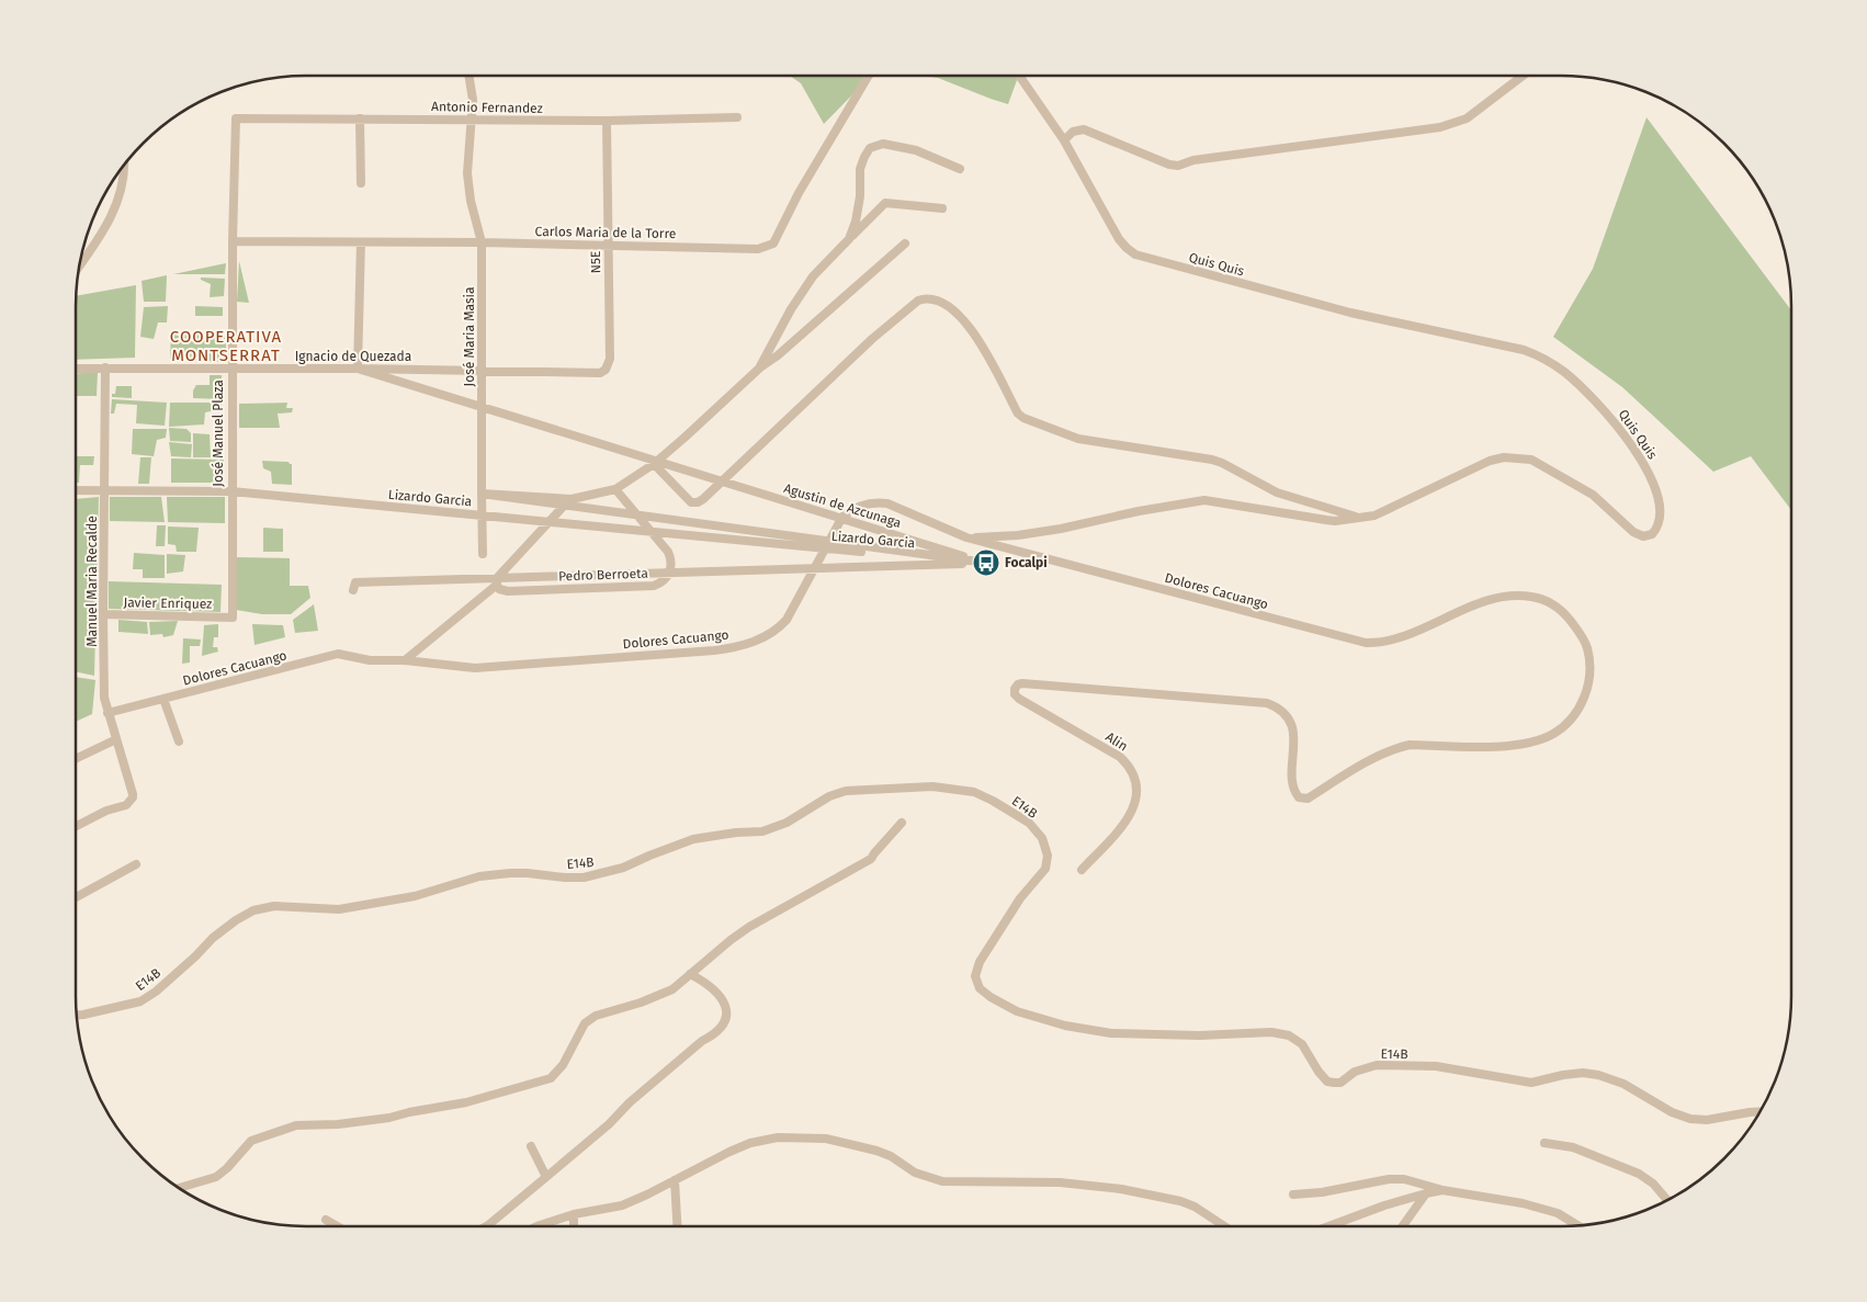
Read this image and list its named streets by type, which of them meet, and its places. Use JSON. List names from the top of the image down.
{
  "streets": {
    "street": [
      "Antonio Fernandez",
      "Carlos Maria de la Torre",
      "N5E",
      "Quis Quis",
      "José Maria Masia",
      "Ignacio de Quezada",
      "José Manuel Plaza",
      "Lizardo Garcia",
      "Agustin de Azcunaga",
      "Pedro Berroeta",
      "Manuel Maria Recalde",
      "Dolores Cacuango",
      "Javier Enriquez",
      "Alin",
      "E14B"
    ]
  },
  "crossings": [
    ["Antonio Fernandez", "N5E"],
    ["Antonio Fernandez", "José Maria Masia"],
    ["Antonio Fernandez", "José Manuel Plaza"],
    ["Carlos Maria de la Torre", "N5E"],
    ["Carlos Maria de la Torre", "José Maria Masia"],
    ["Carlos Maria de la Torre", "José Manuel Plaza"],
    ["N5E", "Ignacio de Quezada"],
    ["Quis Quis", "Dolores Cacuango"],
    ["José Maria Masia", "Ignacio de Quezada"],
    ["José Maria Masia", "Lizardo Garcia"],
    ["José Maria Masia", "Agustin de Azcunaga"],
    ["Ignacio de Quezada", "José Manuel Plaza"],
    ["Ignacio de Quezada", "Agustin de Azcunaga"],
    ["Ignacio de Quezada", "Manuel Maria Recalde"],
    ["José Manuel Plaza", "Lizardo Garcia"],
    ["José Manuel Plaza", "Javier Enriquez"],
    ["Lizardo Garcia", "Agustin de Azcunaga"],
    ["Lizardo Garcia", "Manuel Maria Recalde"],
    ["Lizardo Garcia", "Dolores Cacuango"],
    ["Agustin de Azcunaga", "Dolores Cacuango"],
    ["Manuel Maria Recalde", "Dolores Cacuango"],
    ["Manuel Maria Recalde", "Javier Enriquez"],
    ["Dolores Cacuango", "Alin"]
  ],
  "districts": ["COOPERATIVA MONTSERRAT"],
  "places": {
    "bus stop": ["Focalpi"]
  }
}
